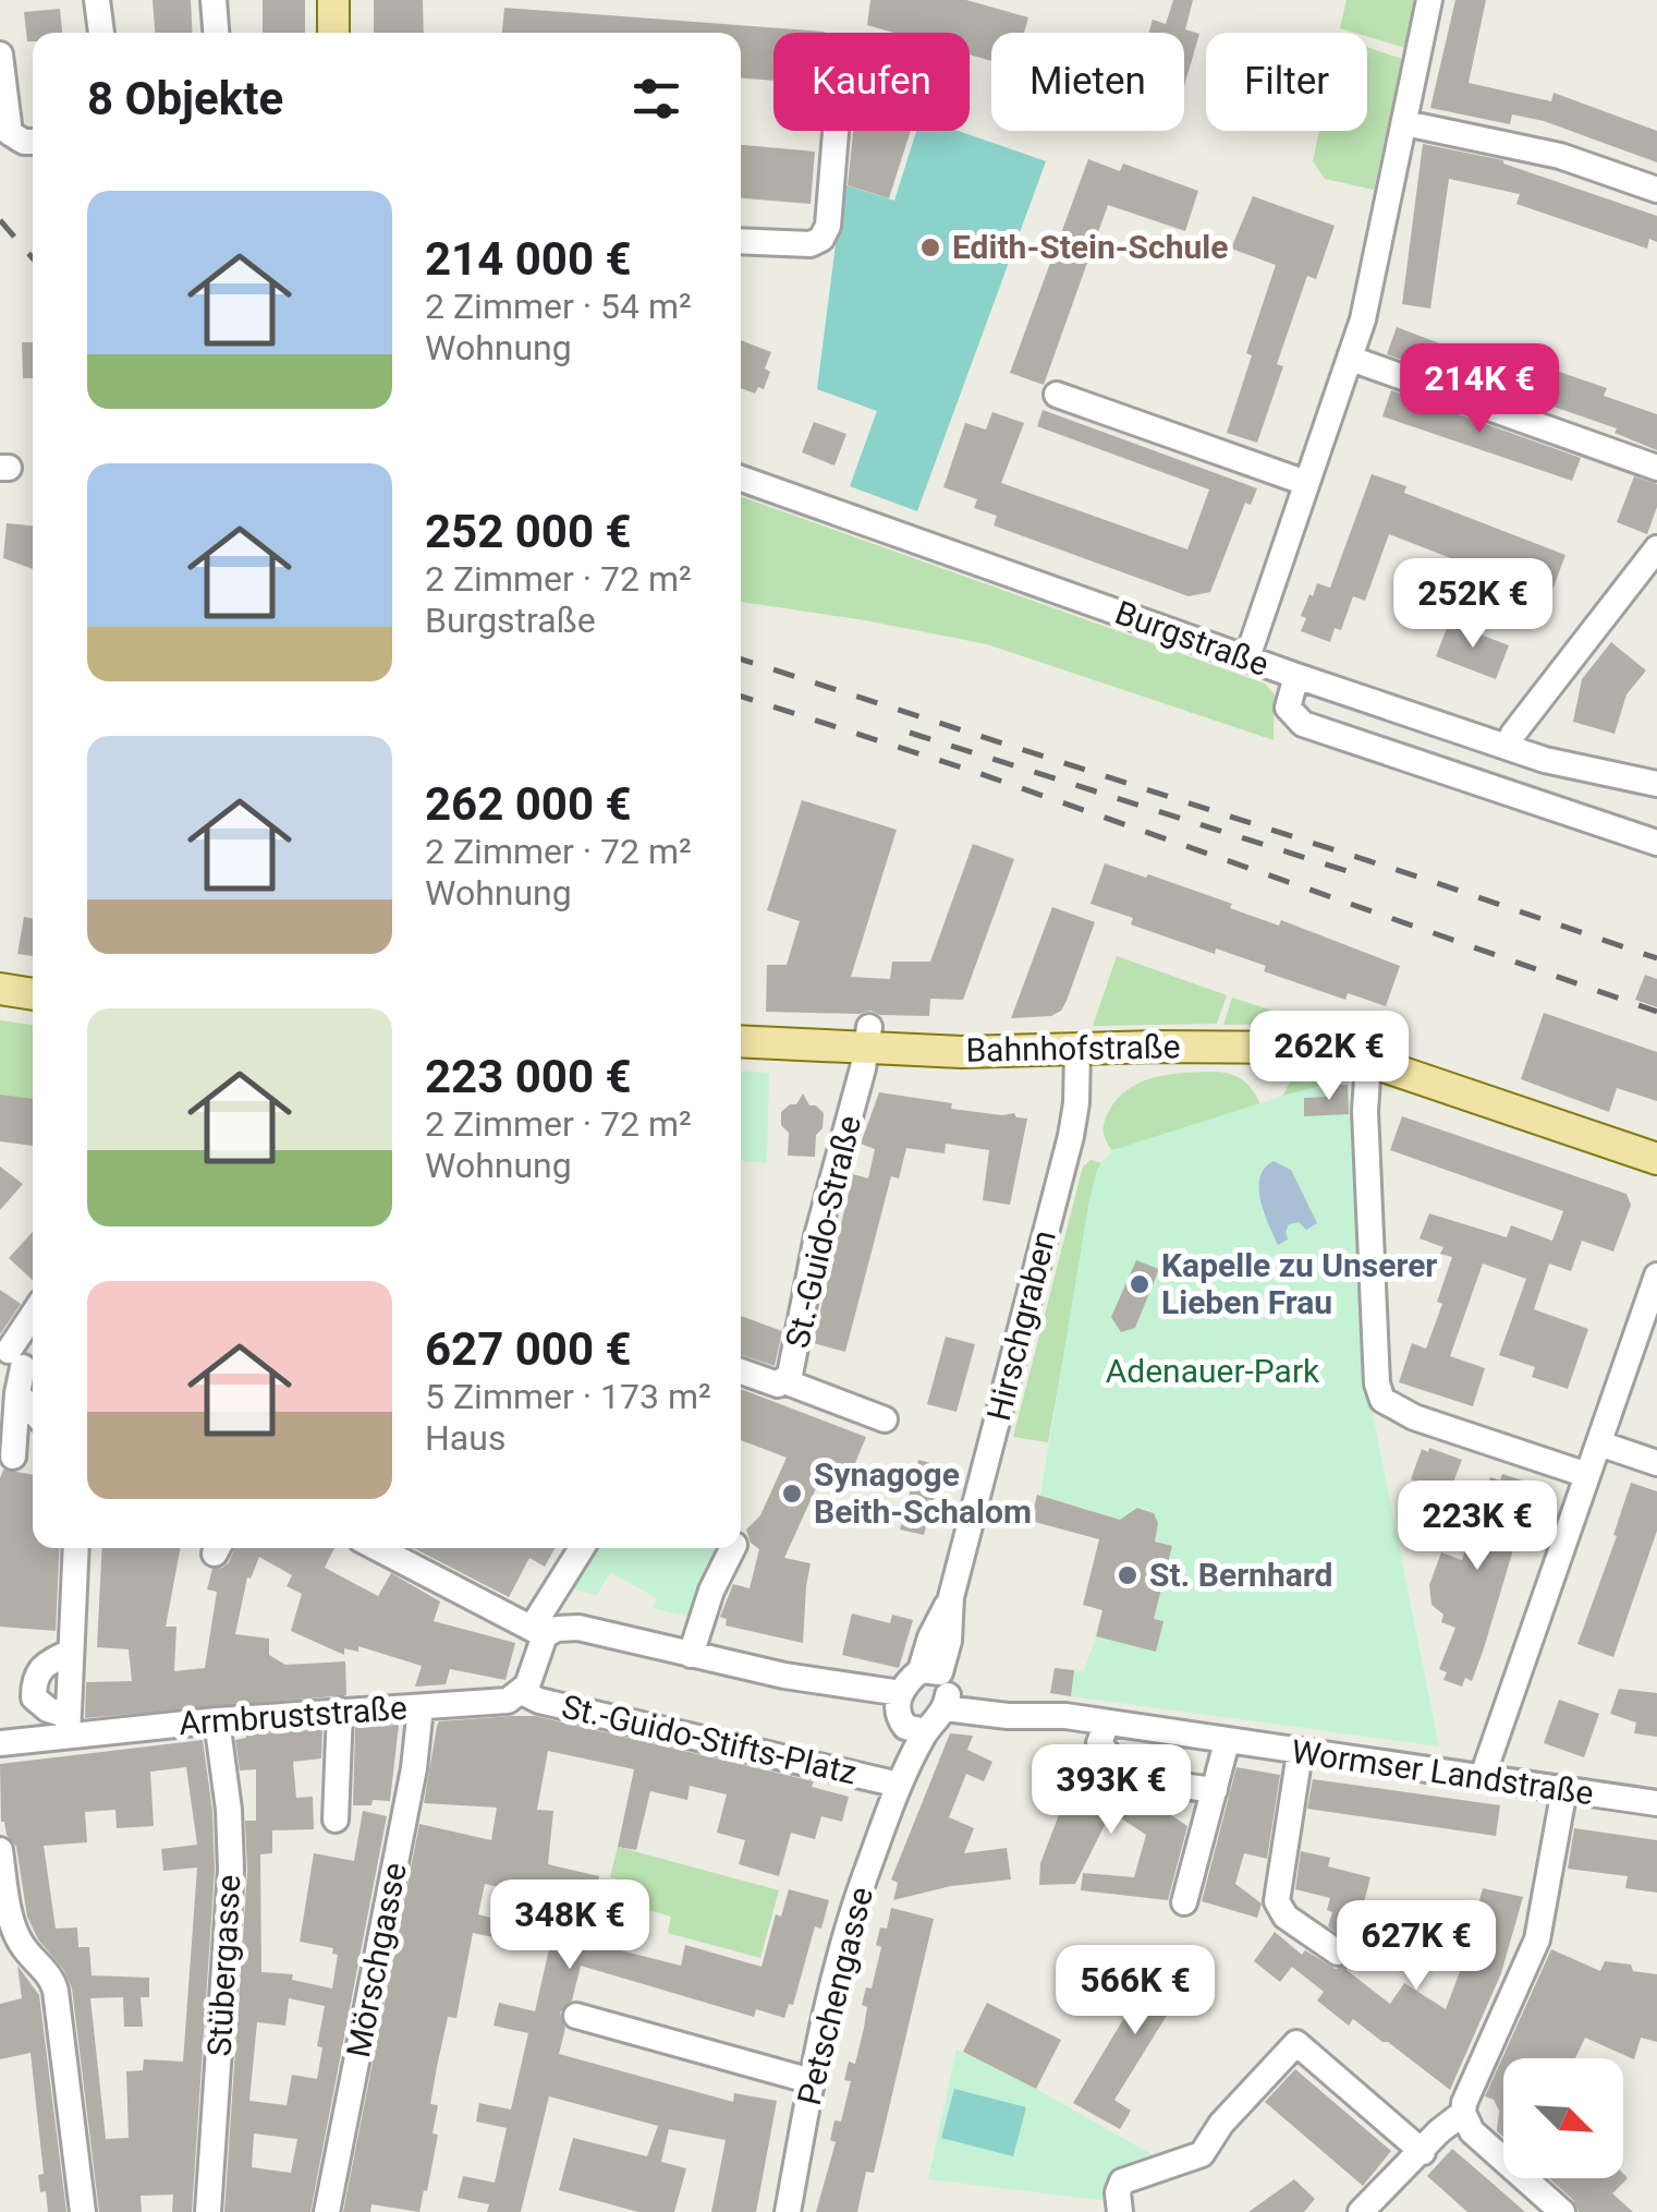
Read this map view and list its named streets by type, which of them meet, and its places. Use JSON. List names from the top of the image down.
{
  "streets": {
    "main road": ["Bahnhofstraße"],
    "street": [
      "Burgstraße",
      "St.-Guido-Straße",
      "Hirschgraben",
      "Armbruststraße",
      "St.-Guido-Stifts-Platz",
      "Wormser Landstraße",
      "Mörschgasse",
      "Stübergasse",
      "Petschengasse"
    ]
  },
  "crossings": [
    ["Bahnhofstraße", "St.-Guido-Straße"],
    ["Bahnhofstraße", "Hirschgraben"],
    ["Hirschgraben", "Wormser Landstraße"],
    ["Armbruststraße", "St.-Guido-Stifts-Platz"],
    ["Armbruststraße", "Mörschgasse"],
    ["Armbruststraße", "Stübergasse"],
    ["St.-Guido-Stifts-Platz", "Petschengasse"]
  ],
  "parks": ["Adenauer-Park"],
  "places": [
    "Edith-Stein-Schule",
    "Kapelle zu Unserer Lieben Frau",
    "Synagoge Beith-Schalom",
    "St. Bernhard"
  ],
  "north": "bottom right",
  "page": {
    "chip": ["Kaufen", "Mieten", "Filter"],
    "heading": "8 Objekte",
    "list": [
      {
        "name": "214 000 €",
        "note": "2 Zimmer · 54 m² · Wohnung"
      },
      {
        "name": "252 000 €",
        "note": "2 Zimmer · 72 m² · Burgstraße"
      },
      {
        "name": "262 000 €",
        "note": "2 Zimmer · 72 m² · Wohnung"
      },
      {
        "name": "223 000 €",
        "note": "2 Zimmer · 72 m² · Wohnung"
      },
      {
        "name": "627 000 €",
        "note": "5 Zimmer · 173 m² · Haus"
      }
    ],
    "price": [
      "214K €",
      "252K €",
      "262K €",
      "223K €",
      "393K €",
      "348K €",
      "627K €",
      "566K €"
    ]
  }
}
